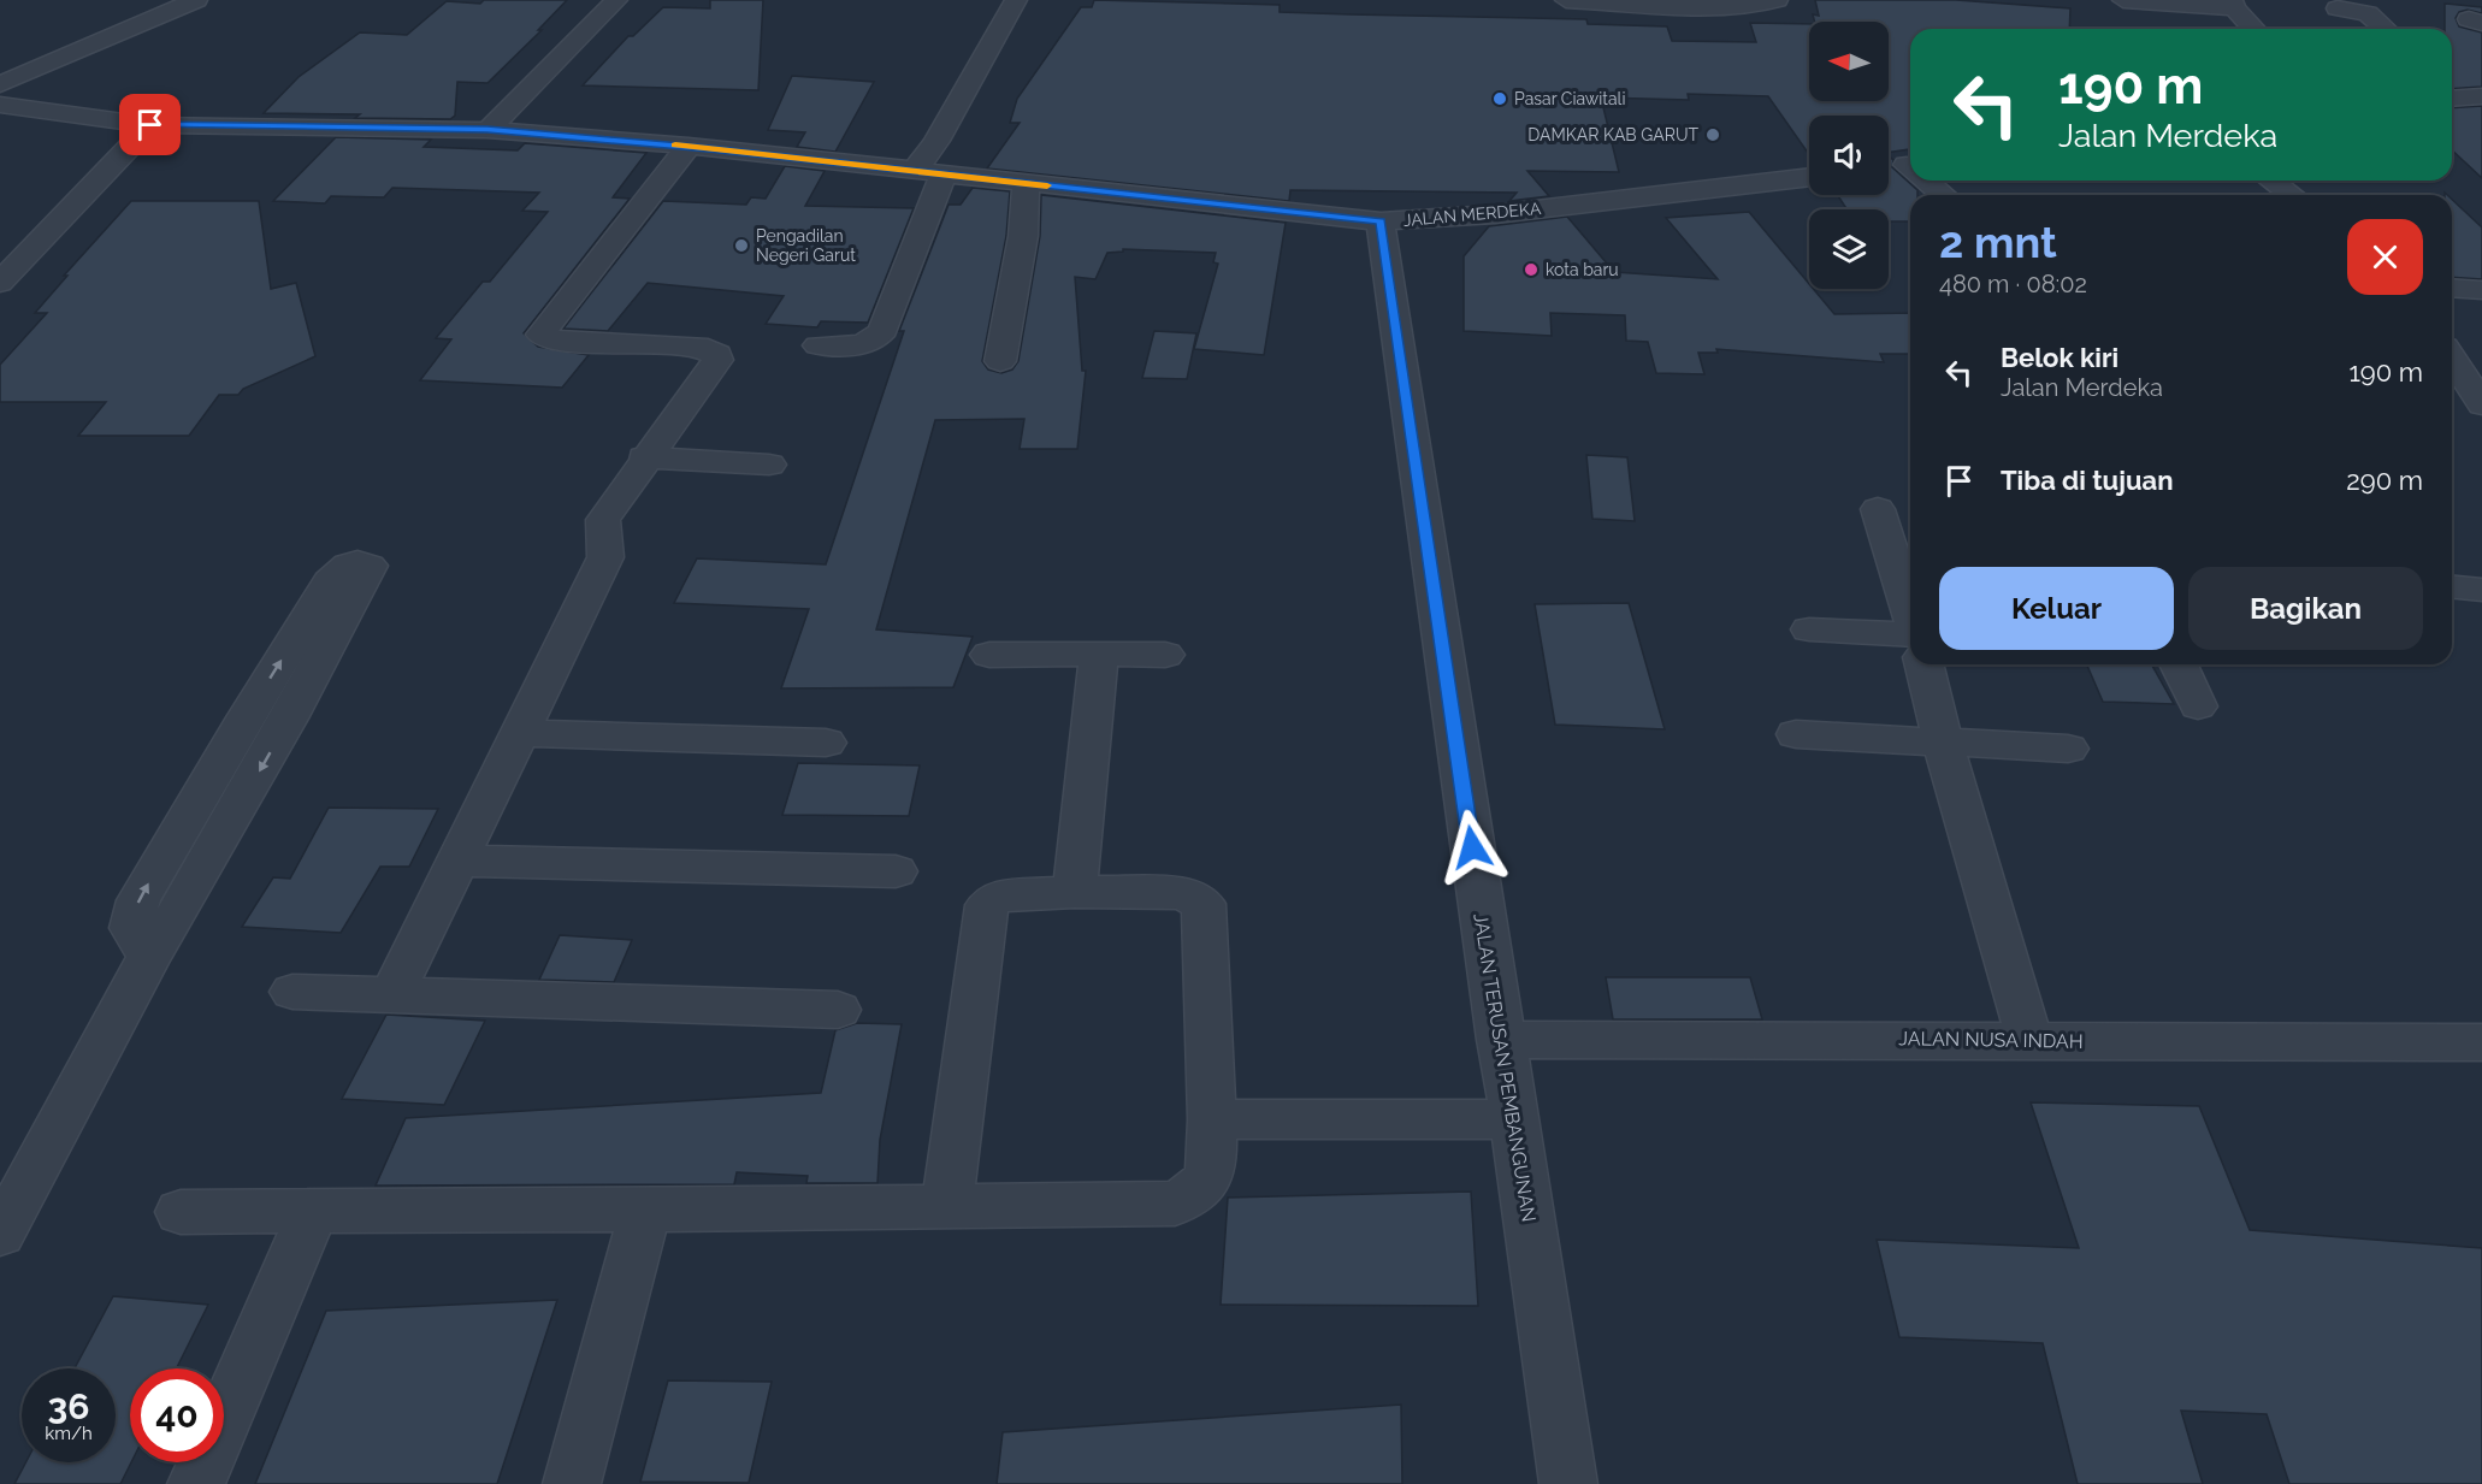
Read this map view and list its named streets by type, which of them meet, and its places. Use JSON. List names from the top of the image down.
{
  "streets": {
    "street": ["JALAN MERDEKA", "JALAN NUSA INDAH", "JALAN TERUSAN PEMBANGUNAN"]
  },
  "crossings": [
    ["JALAN MERDEKA", "JALAN TERUSAN PEMBANGUNAN"],
    ["JALAN NUSA INDAH", "JALAN TERUSAN PEMBANGUNAN"]
  ],
  "places": [
    "Pasar Ciawitali",
    "DAMKAR KAB GARUT",
    "Pengadilan Negeri Garut",
    "kota baru"
  ],
  "north": "left",
  "page": {
    "turn": ["190 m", "Jalan Merdeka"],
    "heading": ["2 mnt", "480 m · 08:02"],
    "list": [
      {
        "name": "Belok kiri",
        "note": "Jalan Merdeka",
        "value": "190 m"
      },
      {
        "name": "Tiba di tujuan",
        "value": "290 m"
      }
    ],
    "buttons": ["Keluar", "Bagikan"],
    "speed": "36 km/h",
    "limit": "40"
  }
}
